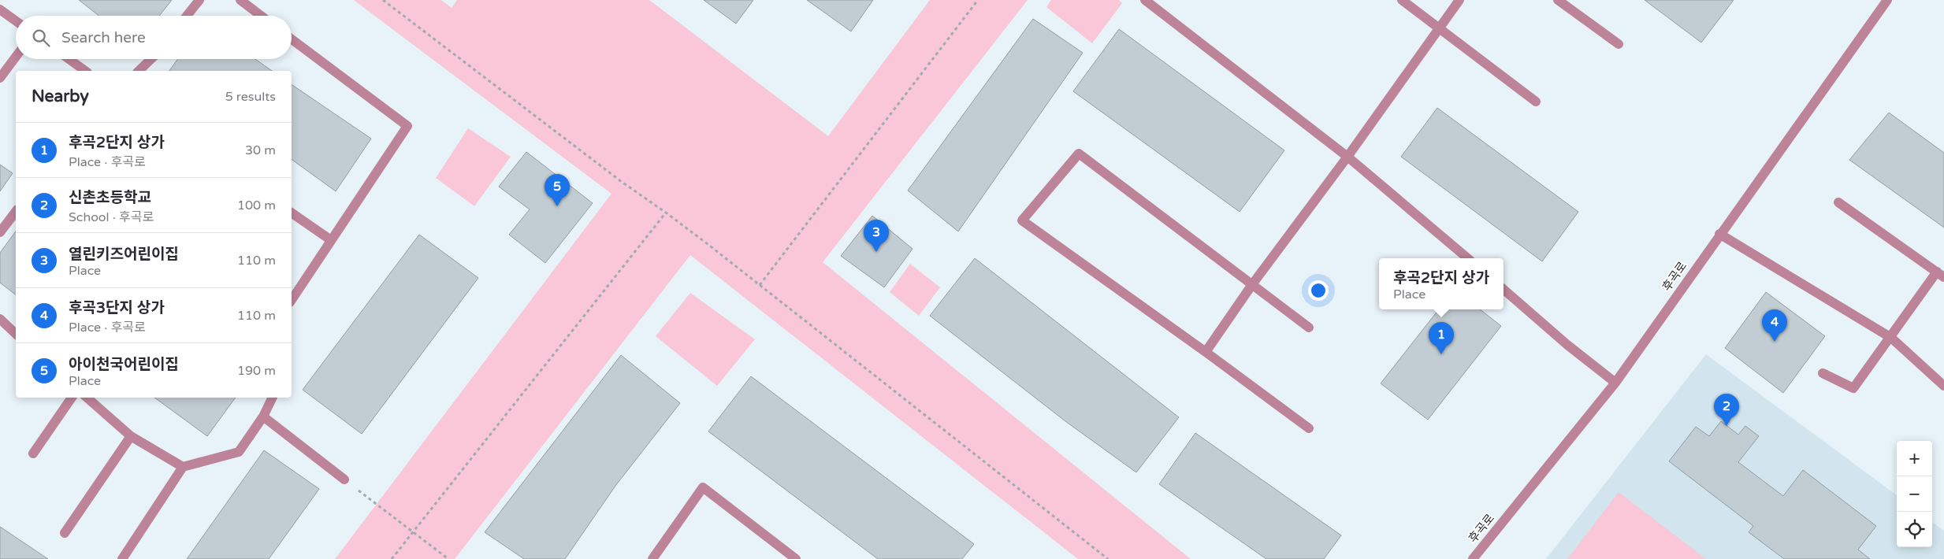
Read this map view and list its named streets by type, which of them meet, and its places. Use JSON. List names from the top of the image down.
{
  "streets": {
    "street": ["후곡로"]
  },
  "page": {
    "search": "Search here",
    "heading": ["Nearby", "5 results"],
    "list": [
      {
        "mark": "1",
        "name": "후곡2단지 상가",
        "note": "Place · 후곡로",
        "value": "30 m"
      },
      {
        "mark": "2",
        "name": "신촌초등학교",
        "note": "School · 후곡로",
        "value": "100 m"
      },
      {
        "mark": "3",
        "name": "열린키즈어린이집",
        "note": "Place",
        "value": "110 m"
      },
      {
        "mark": "4",
        "name": "후곡3단지 상가",
        "note": "Place · 후곡로",
        "value": "110 m"
      },
      {
        "mark": "5",
        "name": "아이천국어린이집",
        "note": "Place",
        "value": "190 m"
      }
    ],
    "pins": [
      "5",
      "3",
      "4",
      "1",
      "2"
    ],
    "popup": ["후곡2단지 상가", "Place"],
    "map_buttons": ["+", "−"]
  }
}
